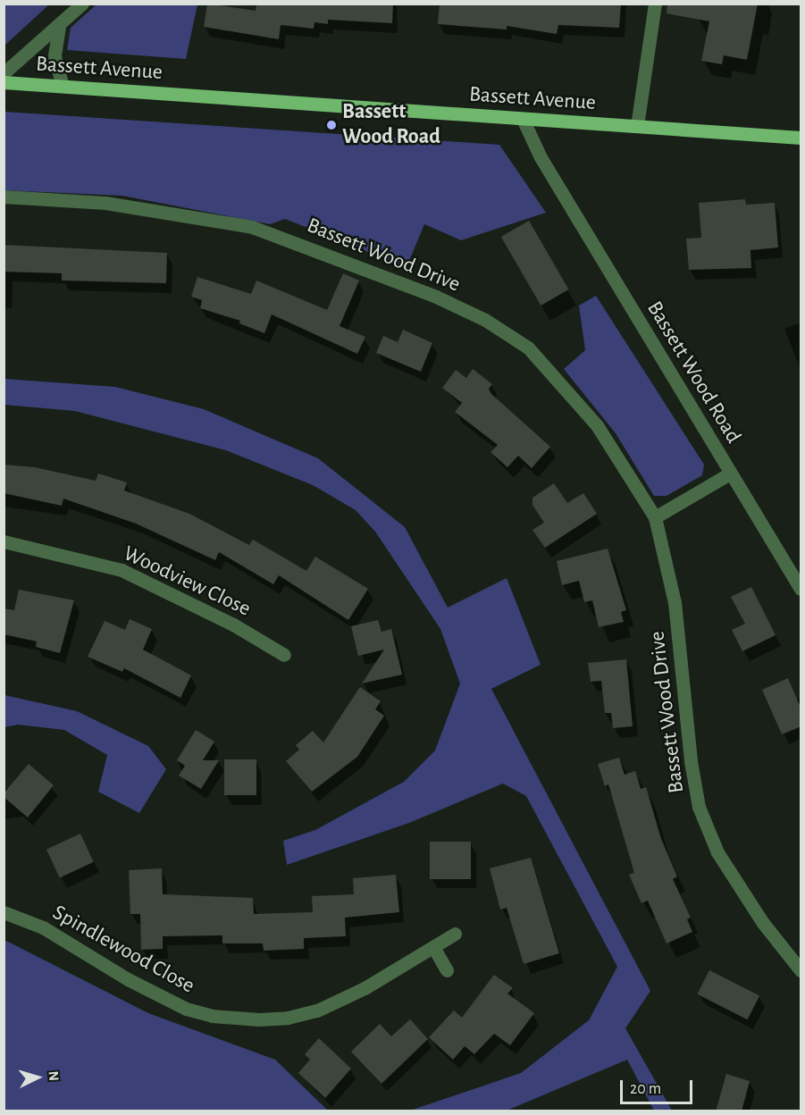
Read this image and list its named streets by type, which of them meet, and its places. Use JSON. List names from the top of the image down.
{
  "streets": {
    "main road": ["Bassett Avenue"],
    "street": [
      "Bassett Wood Drive",
      "Bassett Wood Road",
      "Woodview Close",
      "Spindlewood Close"
    ]
  },
  "crossings": [
    ["Bassett Avenue", "Bassett Wood Road"]
  ],
  "places": ["Bassett Wood Road"],
  "scale_bar": "20 m",
  "north": "right"
}
